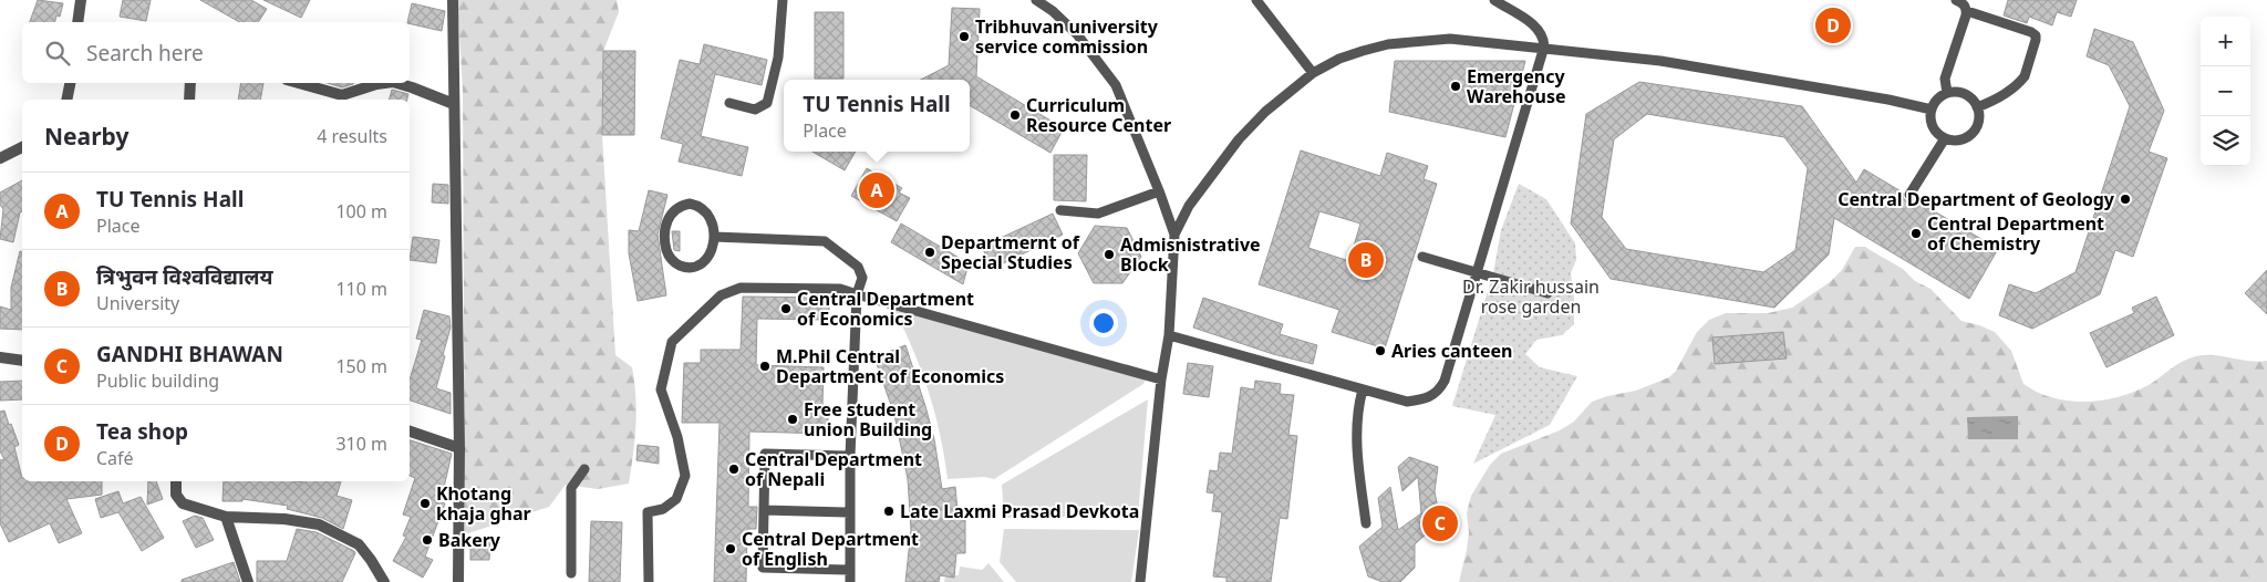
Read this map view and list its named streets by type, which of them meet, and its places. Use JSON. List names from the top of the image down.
{
  "parks": ["Dr. Zakir hussain rose garden"],
  "places": [
    "Tribhuvan university service commission",
    "Emergency Warehouse",
    "Curriculum Resource Center",
    "Central Department of Geology",
    "Central Department of Chemistry",
    "Departmernt of Special Studies",
    "Admisnistrative Block",
    "Central Department of Economics",
    "Aries canteen",
    "M.Phil Central Department of Economics",
    "Free student union Building",
    "Central Department of Nepali",
    "Khotang khaja ghar",
    "Late Laxmi Prasad Devkota",
    "Bakery",
    "Central Department of English"
  ],
  "page": {
    "pins": [
      "D",
      "A",
      "B",
      "C"
    ],
    "map_buttons": ["+", "−"],
    "search": "Search here",
    "popup": ["TU Tennis Hall", "Place"],
    "heading": ["Nearby", "4 results"],
    "list": [
      {
        "mark": "A",
        "name": "TU Tennis Hall",
        "note": "Place",
        "value": "100 m"
      },
      {
        "mark": "B",
        "name": "त्रिभुवन विश्वविद्यालय",
        "note": "University",
        "value": "110 m"
      },
      {
        "mark": "C",
        "name": "GANDHI BHAWAN",
        "note": "Public building",
        "value": "150 m"
      },
      {
        "mark": "D",
        "name": "Tea shop",
        "note": "Café",
        "value": "310 m"
      }
    ]
  }
}
